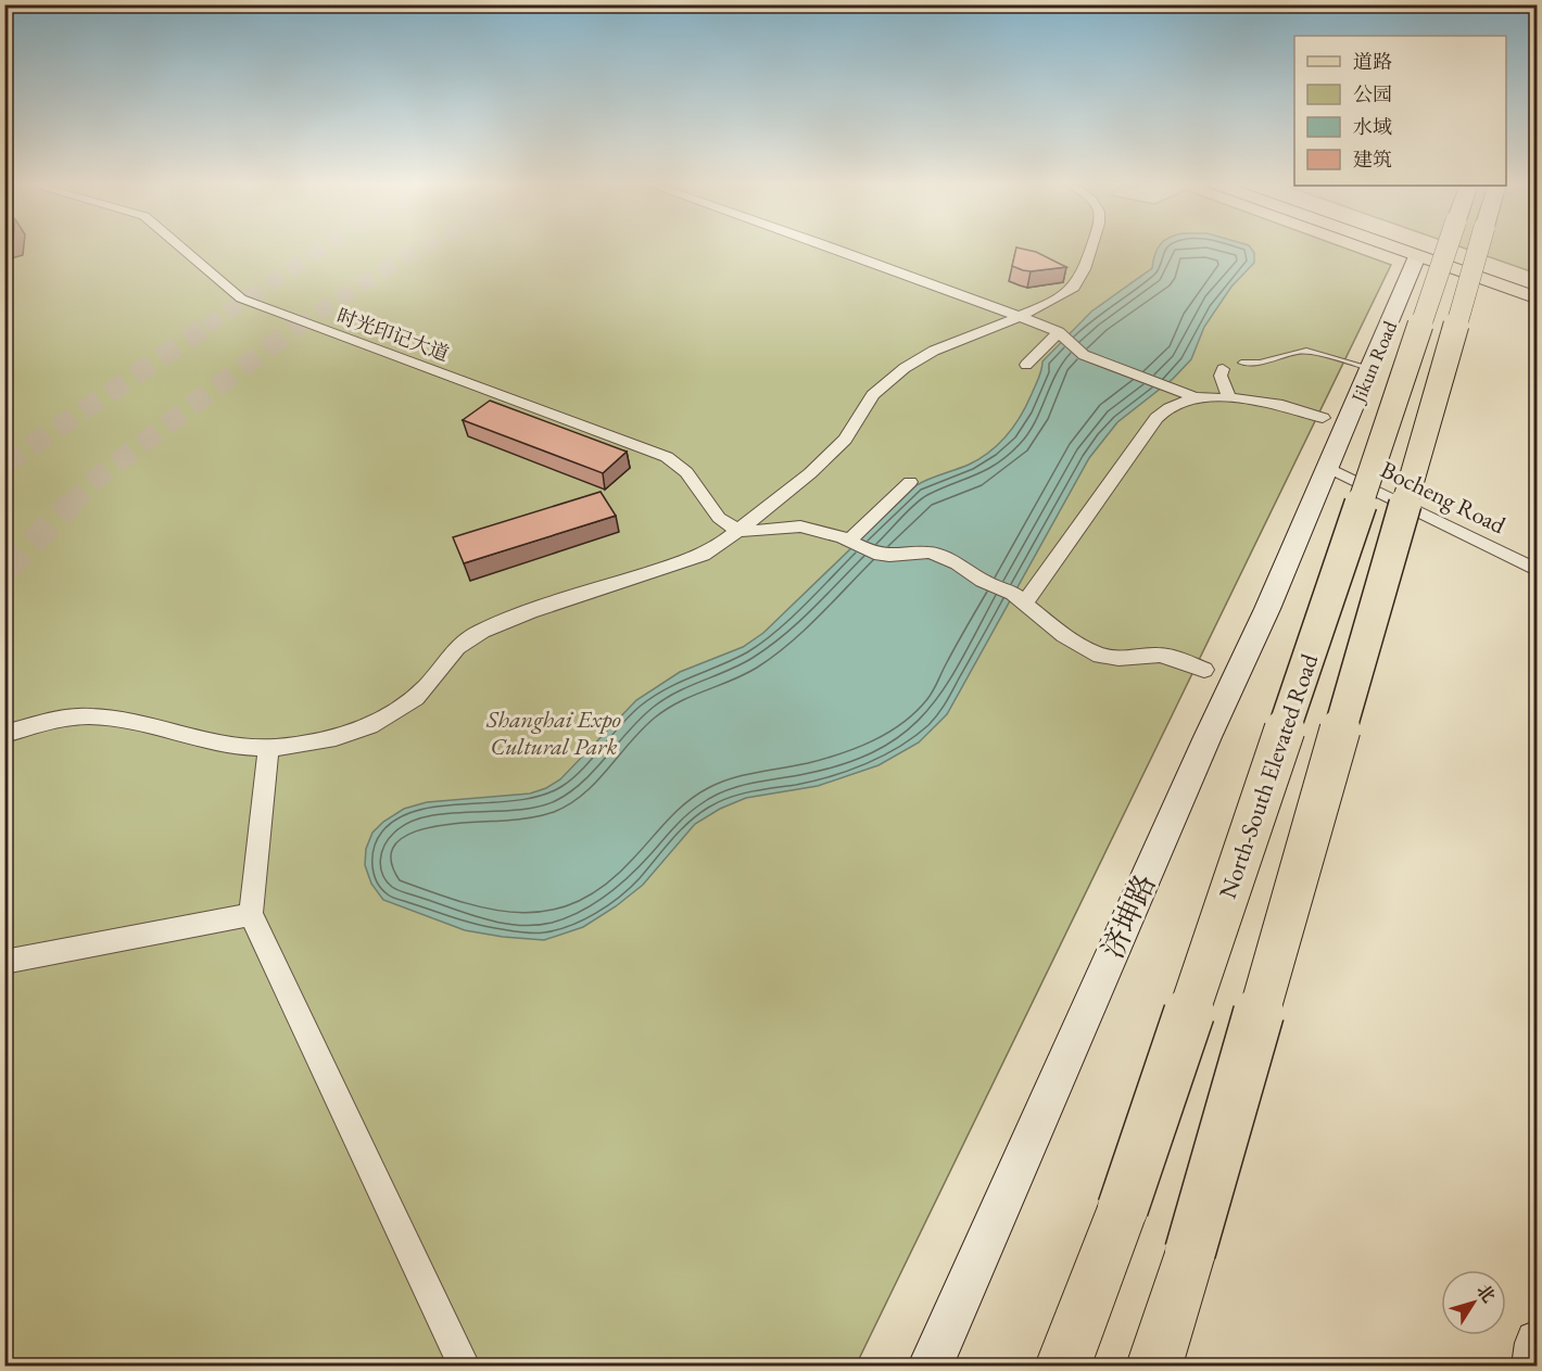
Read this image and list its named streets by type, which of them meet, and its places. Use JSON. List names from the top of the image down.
{
  "streets": {
    "highway": ["North-South Elevated Road"],
    "street": [
      "时光印记大道",
      "Jikun Road",
      "Bocheng Road",
      "济坤路"
    ]
  },
  "crossings": [
    ["Jikun Road", "Bocheng Road"],
    ["Jikun Road", "济坤路"],
    ["Bocheng Road", "济坤路"]
  ],
  "parks": ["Shanghai Expo Cultural Park"],
  "legend": [
    "道路",
    "公园",
    "水域",
    "建筑"
  ],
  "north": "top right"
}
